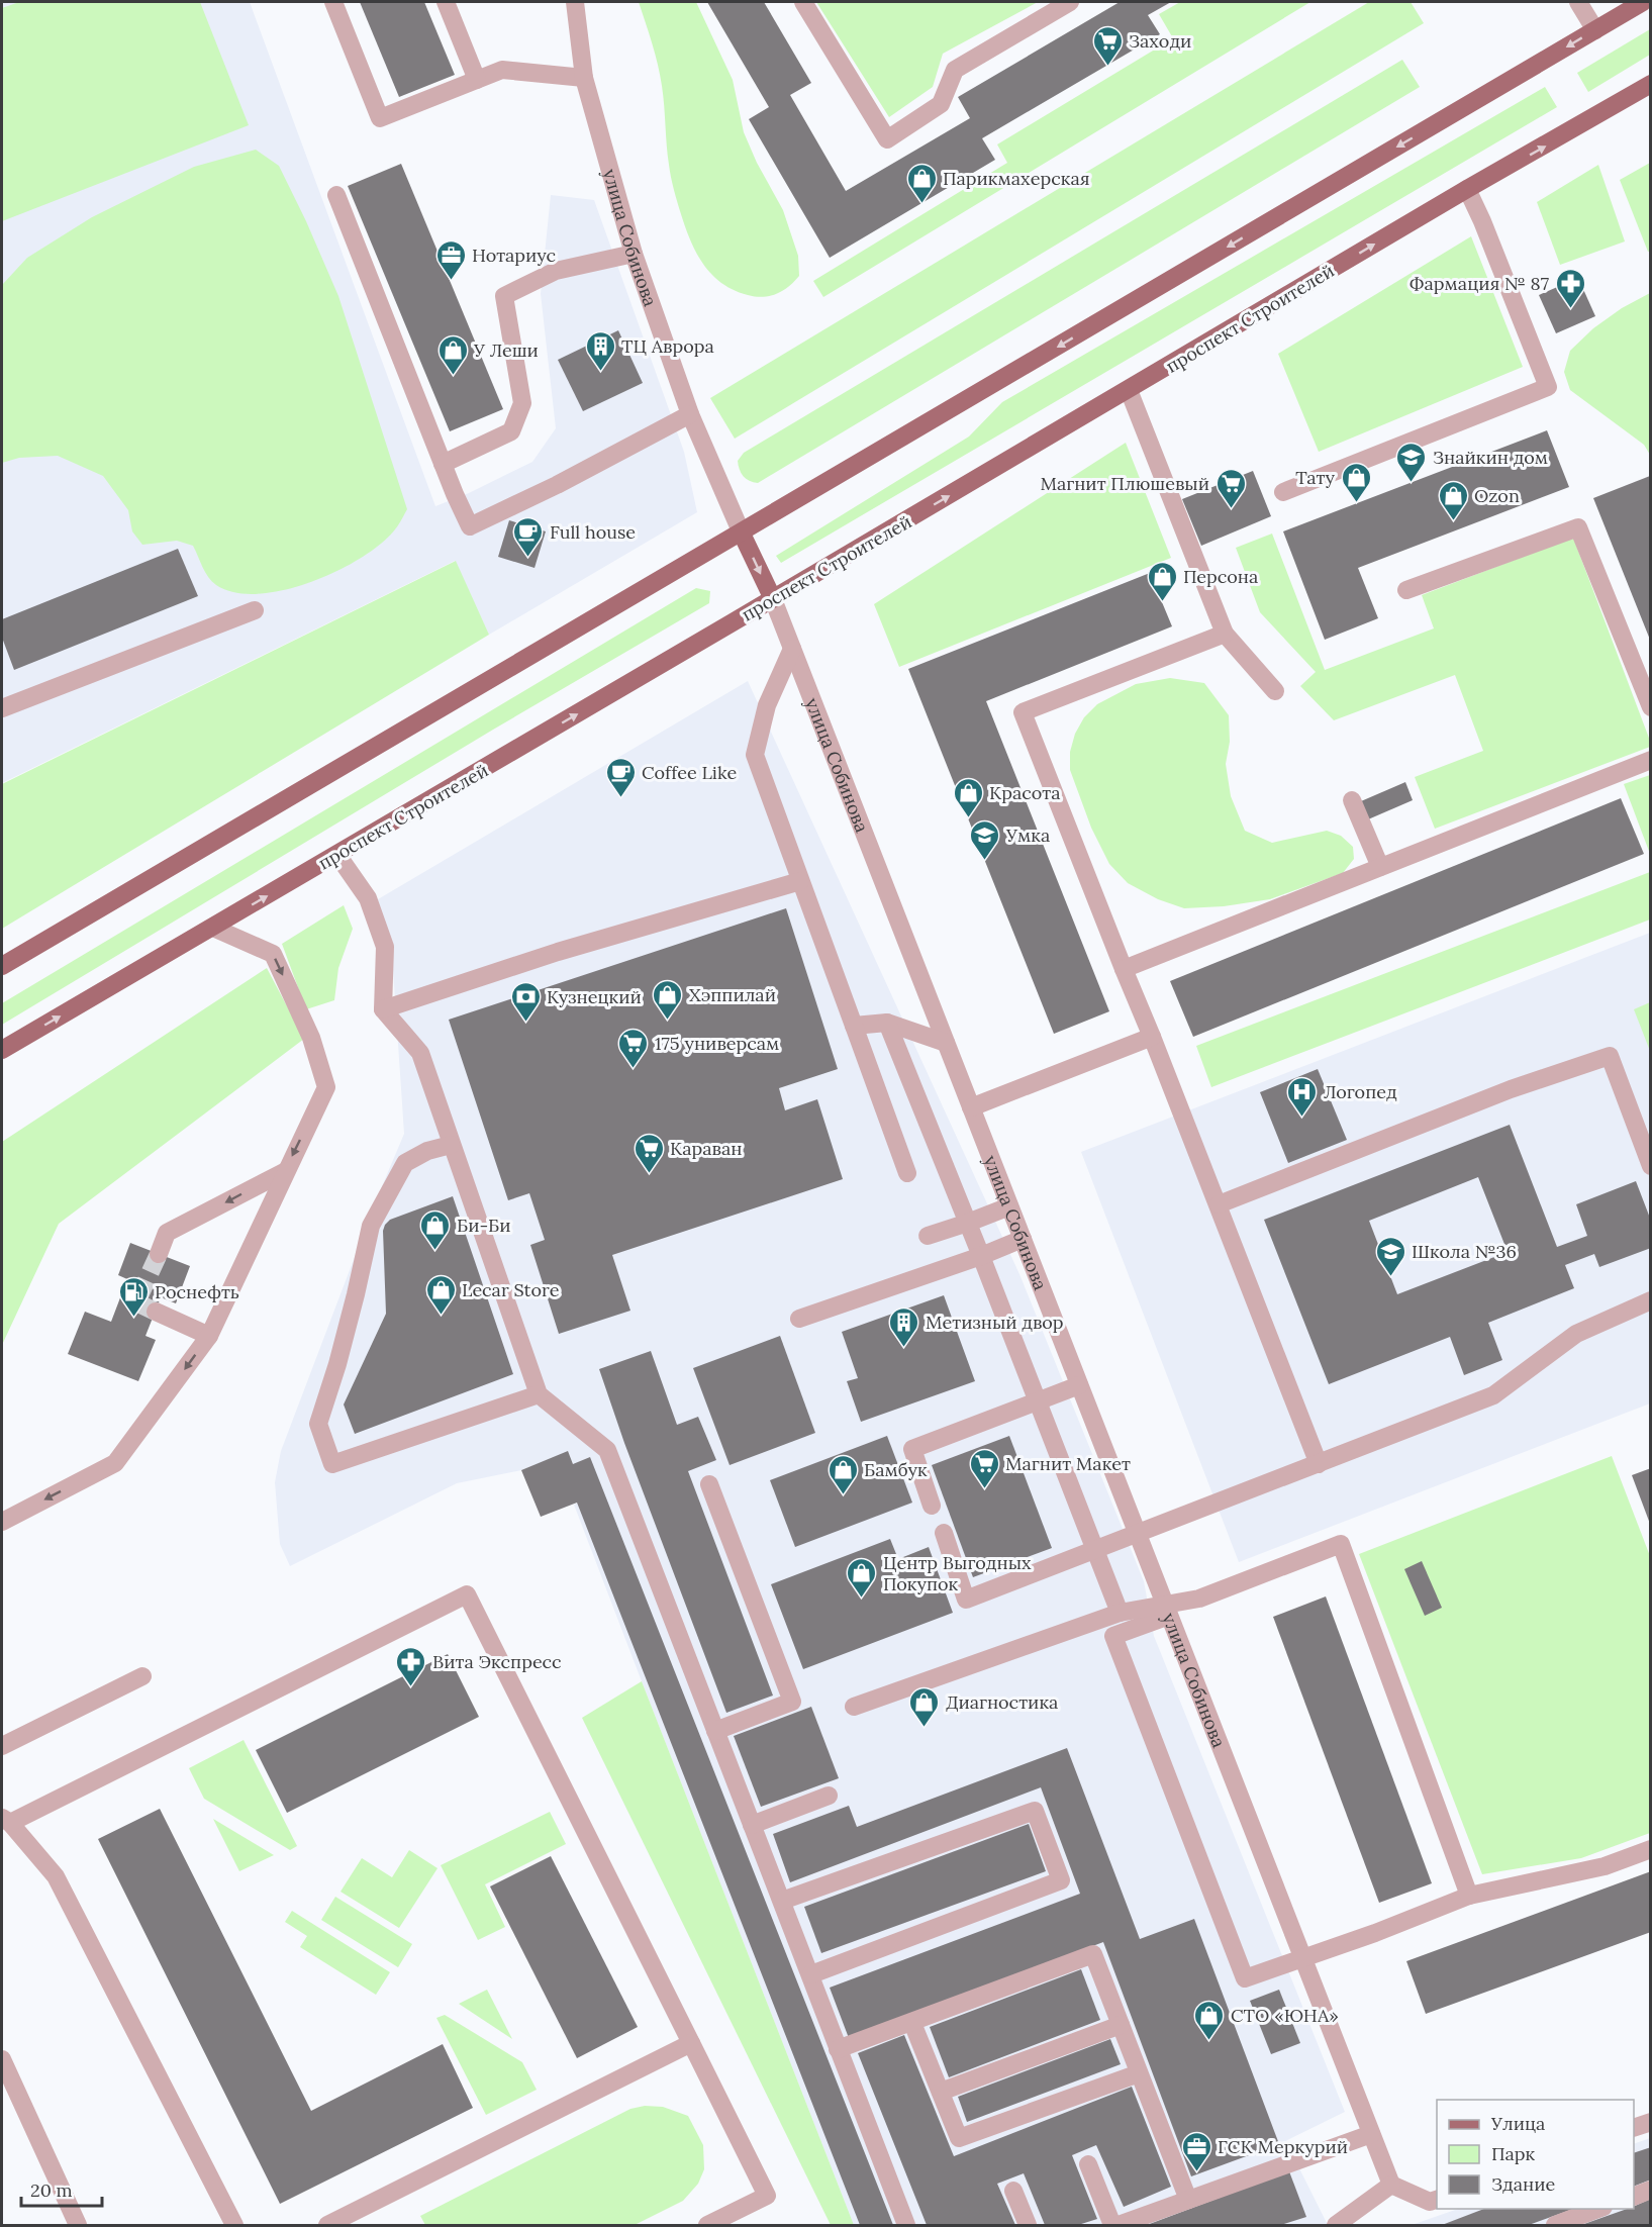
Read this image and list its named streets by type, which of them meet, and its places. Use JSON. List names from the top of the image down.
{
  "streets": {
    "main road": ["проспект Строителей"],
    "street": ["улица Собинова"]
  },
  "crossings": [
    ["улица Собинова", "проспект Строителей"]
  ],
  "places": {
    "supermarket": [
      "Заходи",
      "Магнит Плюшевый",
      "175 универсам",
      "Караван",
      "Магнит Макет"
    ],
    "shop": [
      "Парикмахерская",
      "У Леши",
      "Тату",
      "Ozon",
      "Персона",
      "Красота",
      "Хэппилай",
      "Би-Би",
      "Lecar Store",
      "Бамбук",
      "Центр Выгодных Покупок",
      "Диагностика",
      "СТО «ЮНА»"
    ],
    "office": ["Нотариус", "ГСК Меркурий"],
    "pharmacy": ["Фармация № 87", "Вита Экспресс"],
    "building": ["ТЦ Аврора", "Метизный двор"],
    "school or university": ["Знайкин дом", "Умка", "Школа №36"],
    "cafe": ["Full house", "Coffee Like"],
    "bank": ["Кузнецкий"],
    "hospital": ["Логопед"],
    "fuel station": ["Роснефть"]
  },
  "legend": ["Улица", "Парк", "Здание"],
  "scale_bar": "20 m"
}
